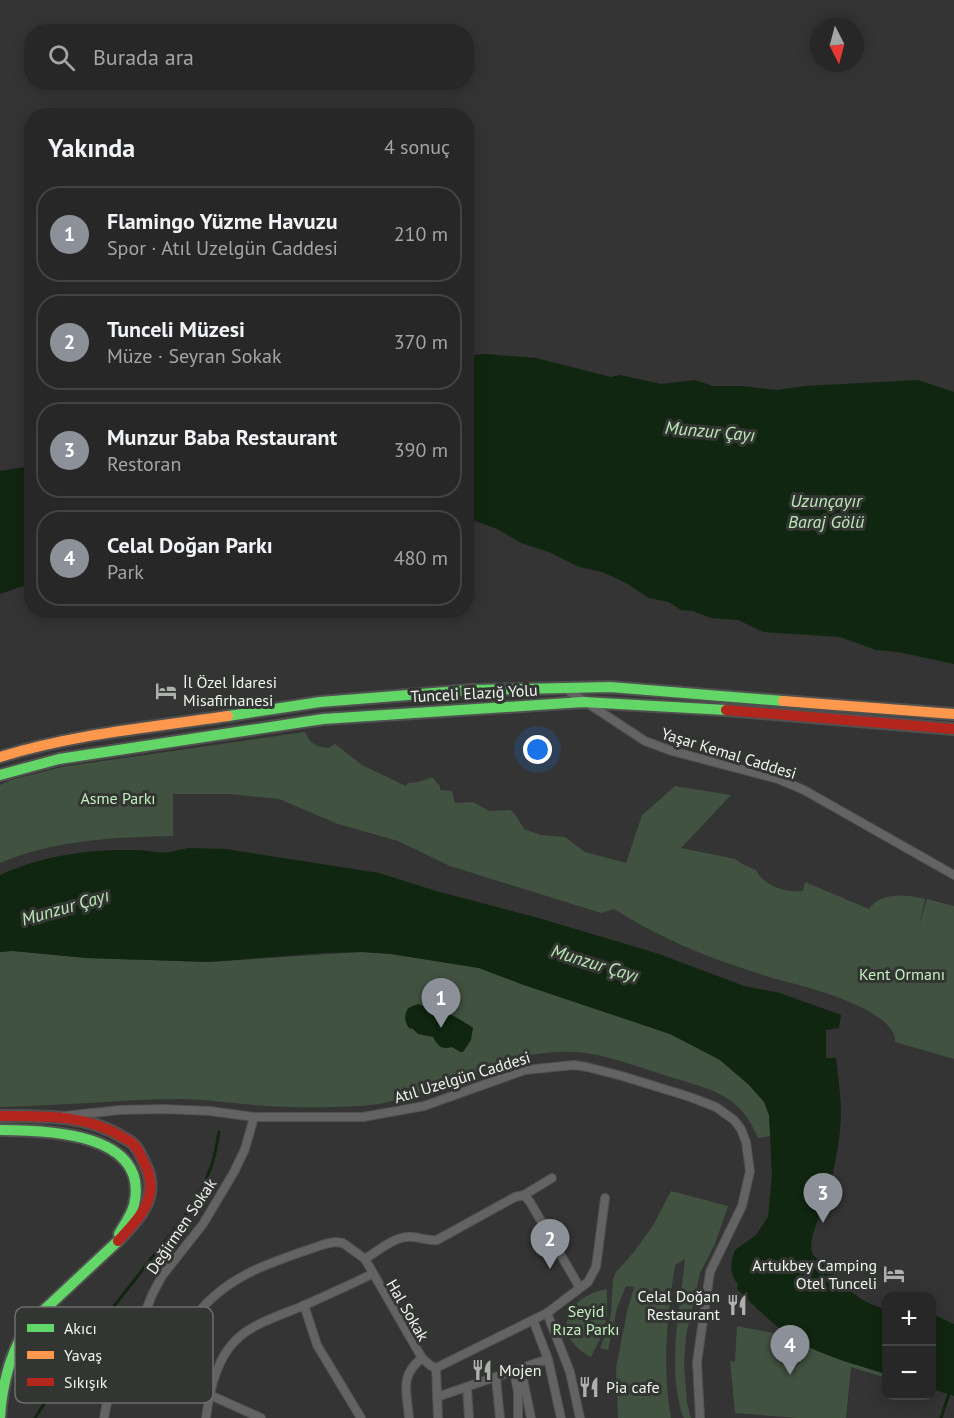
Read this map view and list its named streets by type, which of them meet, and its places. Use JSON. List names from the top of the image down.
{
  "streets": {
    "main road": ["Tunceli Elazığ Yolu"],
    "street": [
      "Yaşar Kemal Caddesi",
      "Atıl Uzelgün Caddesi",
      "Değirmen Sokak",
      "Hal Sokak"
    ]
  },
  "crossings": [
    ["Tunceli Elazığ Yolu", "Yaşar Kemal Caddesi"],
    ["Atıl Uzelgün Caddesi", "Değirmen Sokak"]
  ],
  "water": ["Munzur Çayı", "Uzunçayır Baraj Gölü"],
  "parks": ["Asme Parkı", "Kent Ormanı", "Seyid Rıza Parkı"],
  "places": {
    "hotel": ["İl Özel İdaresi Misafirhanesi", "Artukbey Camping Otel Tunceli"],
    "restaurant": ["Celal Doğan Restaurant", "Mojen", "Pia cafe"]
  },
  "legend": ["Akıcı", "Yavaş", "Sıkışık"],
  "north": "bottom",
  "page": {
    "search": "Burada ara",
    "heading": ["Yakında", "4 sonuç"],
    "list": [
      {
        "mark": "1",
        "name": "Flamingo Yüzme Havuzu",
        "note": "Spor · Atıl Uzelgün Caddesi",
        "value": "210 m"
      },
      {
        "mark": "2",
        "name": "Tunceli Müzesi",
        "note": "Müze · Seyran Sokak",
        "value": "370 m"
      },
      {
        "mark": "3",
        "name": "Munzur Baba Restaurant",
        "note": "Restoran",
        "value": "390 m"
      },
      {
        "mark": "4",
        "name": "Celal Doğan Parkı",
        "note": "Park",
        "value": "480 m"
      }
    ],
    "pins": [
      "1",
      "3",
      "2",
      "4"
    ],
    "map_buttons": ["+", "−"]
  }
}
